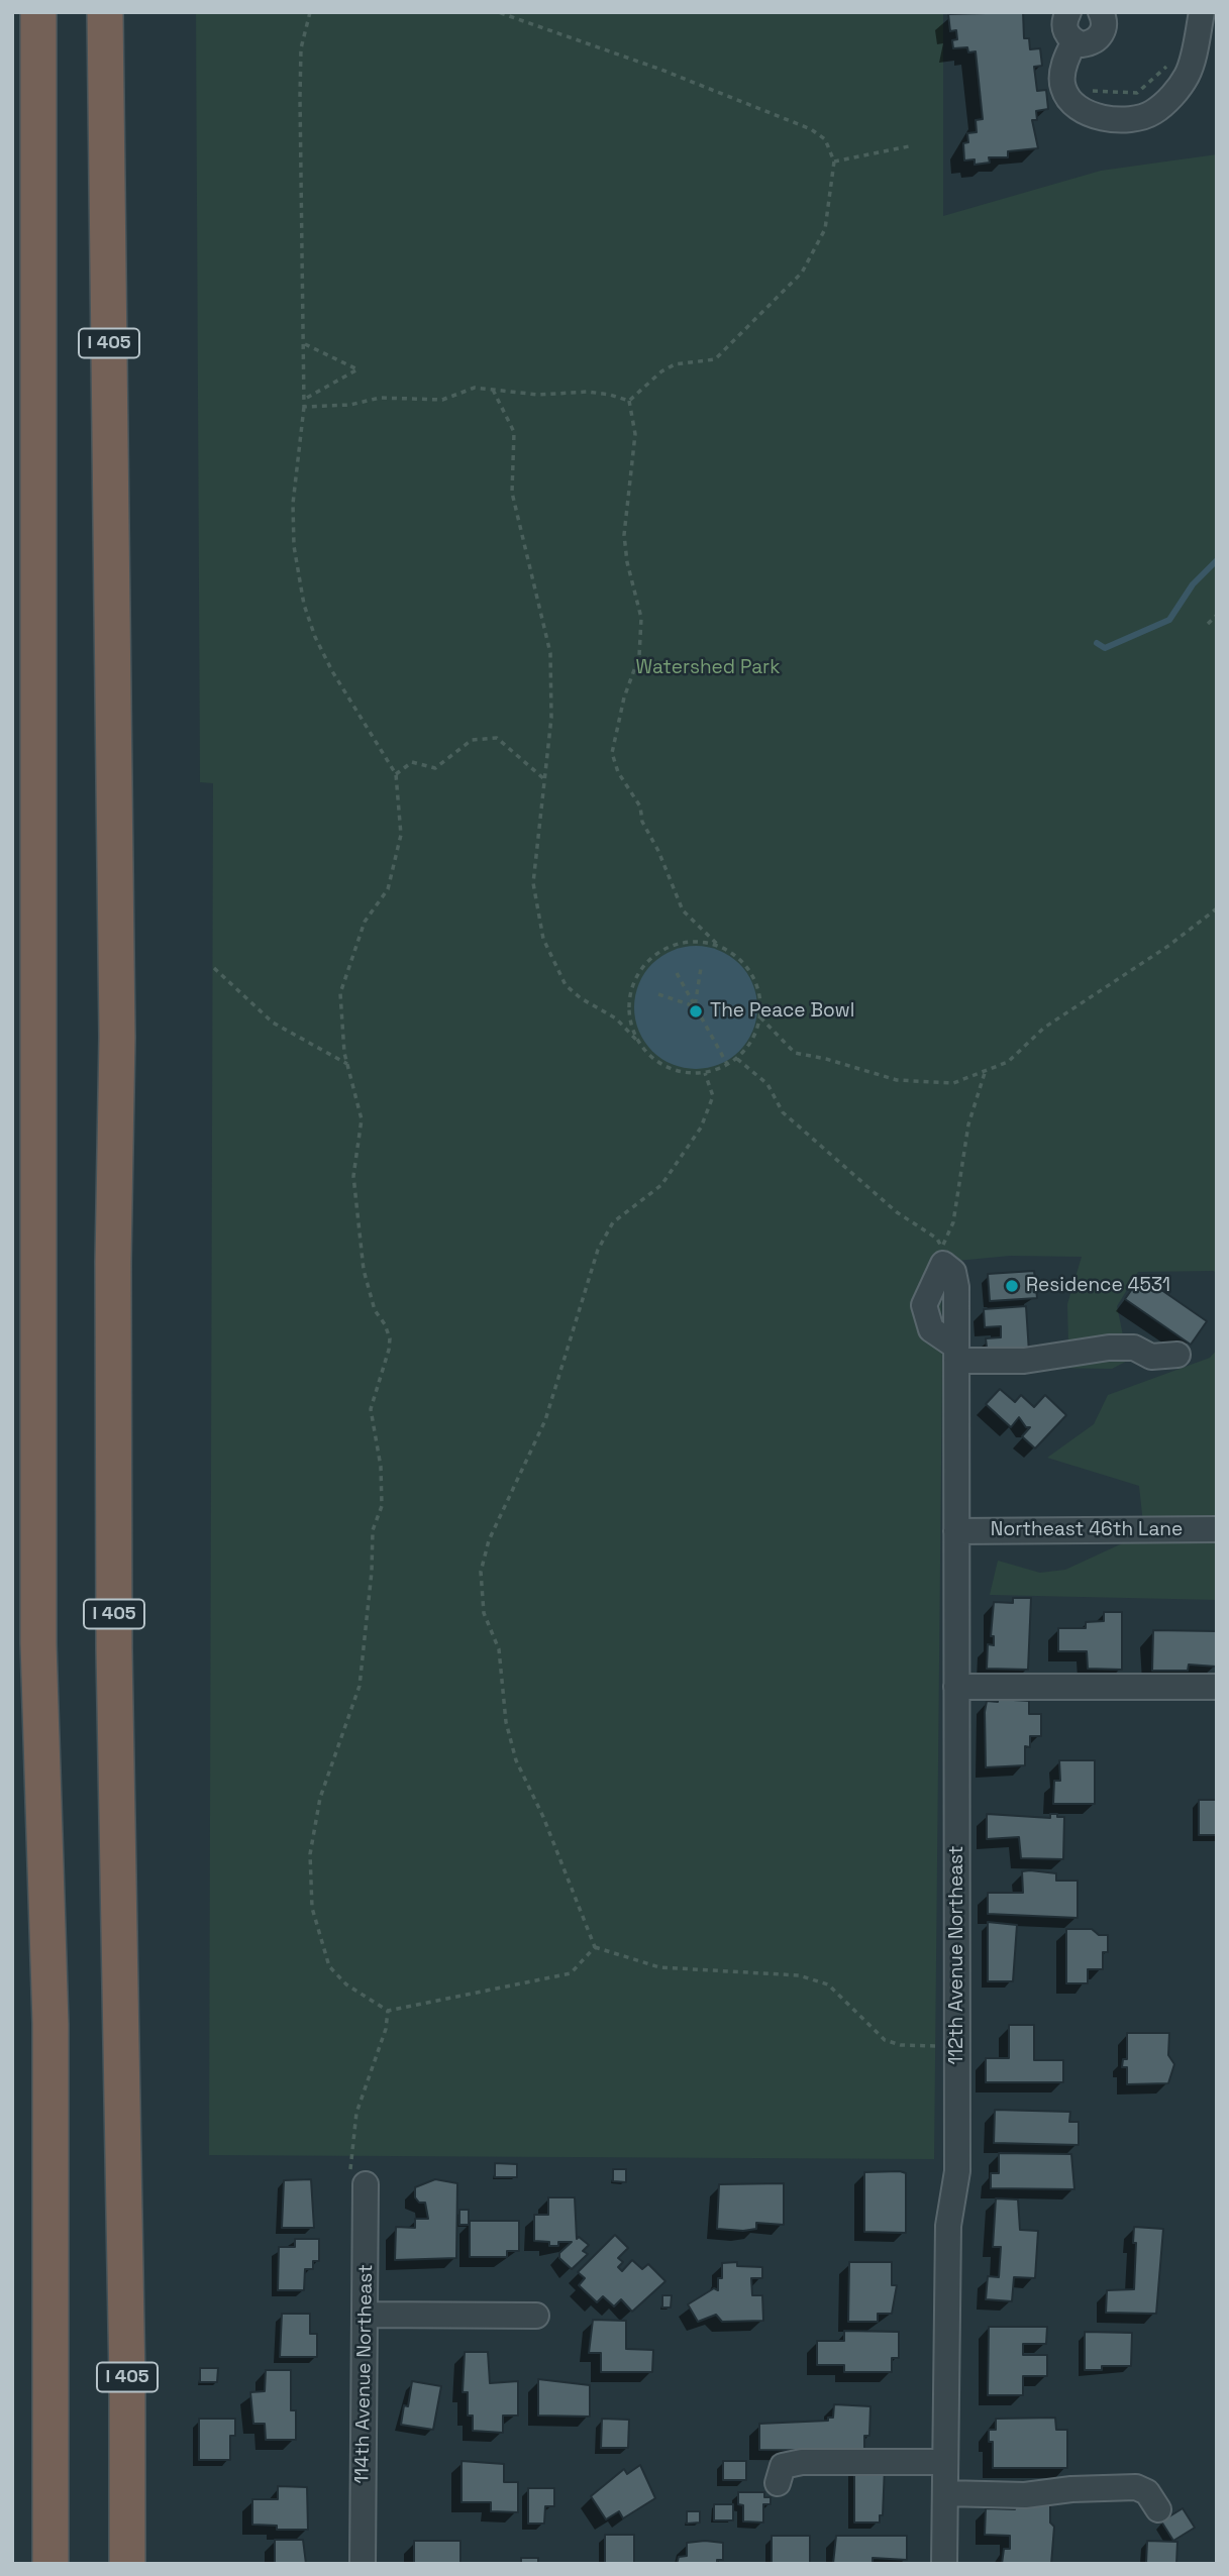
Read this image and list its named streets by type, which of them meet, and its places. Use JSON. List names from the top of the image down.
{
  "streets": {
    "highway": ["I 405"],
    "street": ["Northeast 46th Lane", "112th Avenue Northeast", "114th Avenue Northeast"]
  },
  "crossings": [
    ["Northeast 46th Lane", "112th Avenue Northeast"]
  ],
  "parks": ["Watershed Park"],
  "places": ["The Peace Bowl", "Residence 4531"]
}
